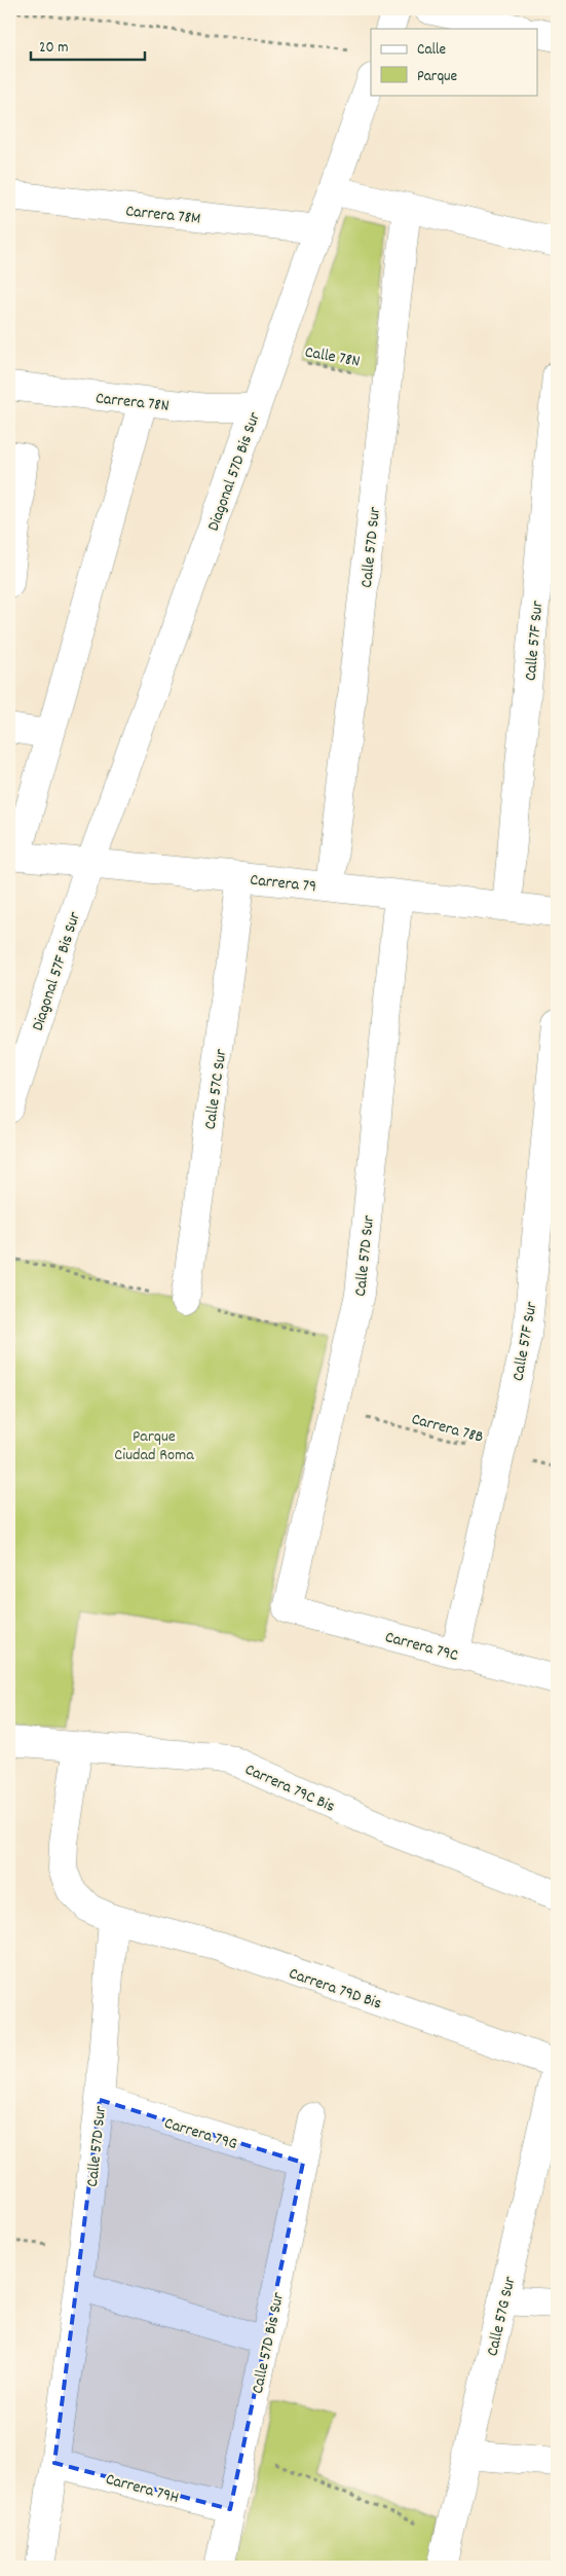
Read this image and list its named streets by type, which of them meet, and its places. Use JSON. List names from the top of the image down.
{
  "streets": {
    "street": [
      "Carrera 78M",
      "Carrera 78N",
      "Diagonal 57D Bis Sur",
      "Calle 57D Sur",
      "Calle 57F Sur",
      "Carrera 79",
      "Diagonal 57F Bis Sur",
      "Calle 57C Sur",
      "Carrera 79C",
      "Carrera 79C Bis",
      "Carrera 79D Bis",
      "Carrera 79G",
      "Calle 57G Sur",
      "Calle 57D Bis Sur",
      "Carrera 79H"
    ],
    "path": ["Calle 78N", "Carrera 78B"]
  },
  "crossings": [
    ["Carrera 78M", "Diagonal 57D Bis Sur"],
    ["Calle 78N", "Diagonal 57D Bis Sur"],
    ["Calle 78N", "Calle 57D Sur"],
    ["Carrera 78N", "Diagonal 57D Bis Sur"],
    ["Diagonal 57D Bis Sur", "Carrera 79"],
    ["Diagonal 57D Bis Sur", "Diagonal 57F Bis Sur"],
    ["Calle 57D Sur", "Carrera 79"],
    ["Calle 57D Sur", "Carrera 78B"],
    ["Calle 57D Sur", "Carrera 79C"],
    ["Calle 57D Sur", "Carrera 79D Bis"],
    ["Calle 57D Sur", "Carrera 79G"],
    ["Calle 57D Sur", "Carrera 79H"],
    ["Calle 57F Sur", "Carrera 79"],
    ["Calle 57F Sur", "Carrera 78B"],
    ["Calle 57F Sur", "Carrera 79C"],
    ["Carrera 79", "Diagonal 57F Bis Sur"],
    ["Carrera 79", "Calle 57C Sur"],
    ["Carrera 79D Bis", "Calle 57G Sur"],
    ["Carrera 79G", "Calle 57D Bis Sur"],
    ["Calle 57D Bis Sur", "Carrera 79H"]
  ],
  "parks": ["Parque Ciudad Roma"],
  "legend": ["Calle", "Parque"],
  "scale_bar": "20 m"
}
